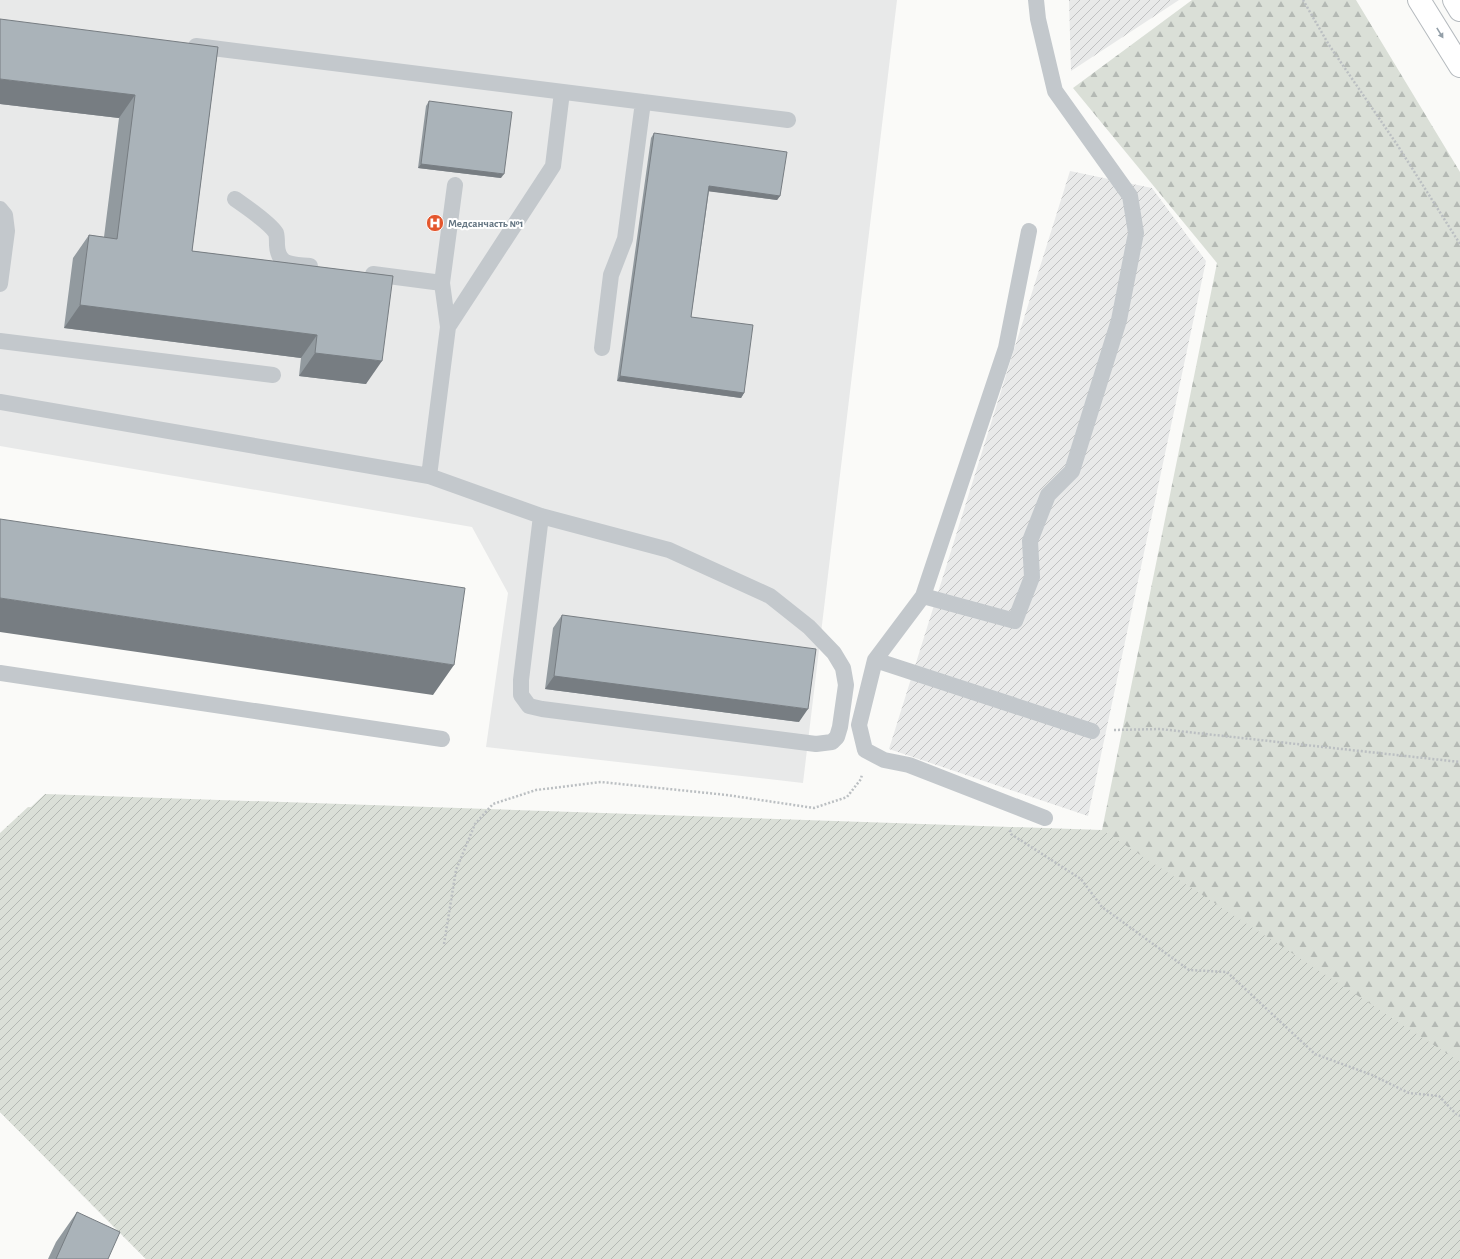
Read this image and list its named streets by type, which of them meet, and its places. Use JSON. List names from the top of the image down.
{
  "places": {
    "hospital": ["Медсанчасть №1"]
  }
}
